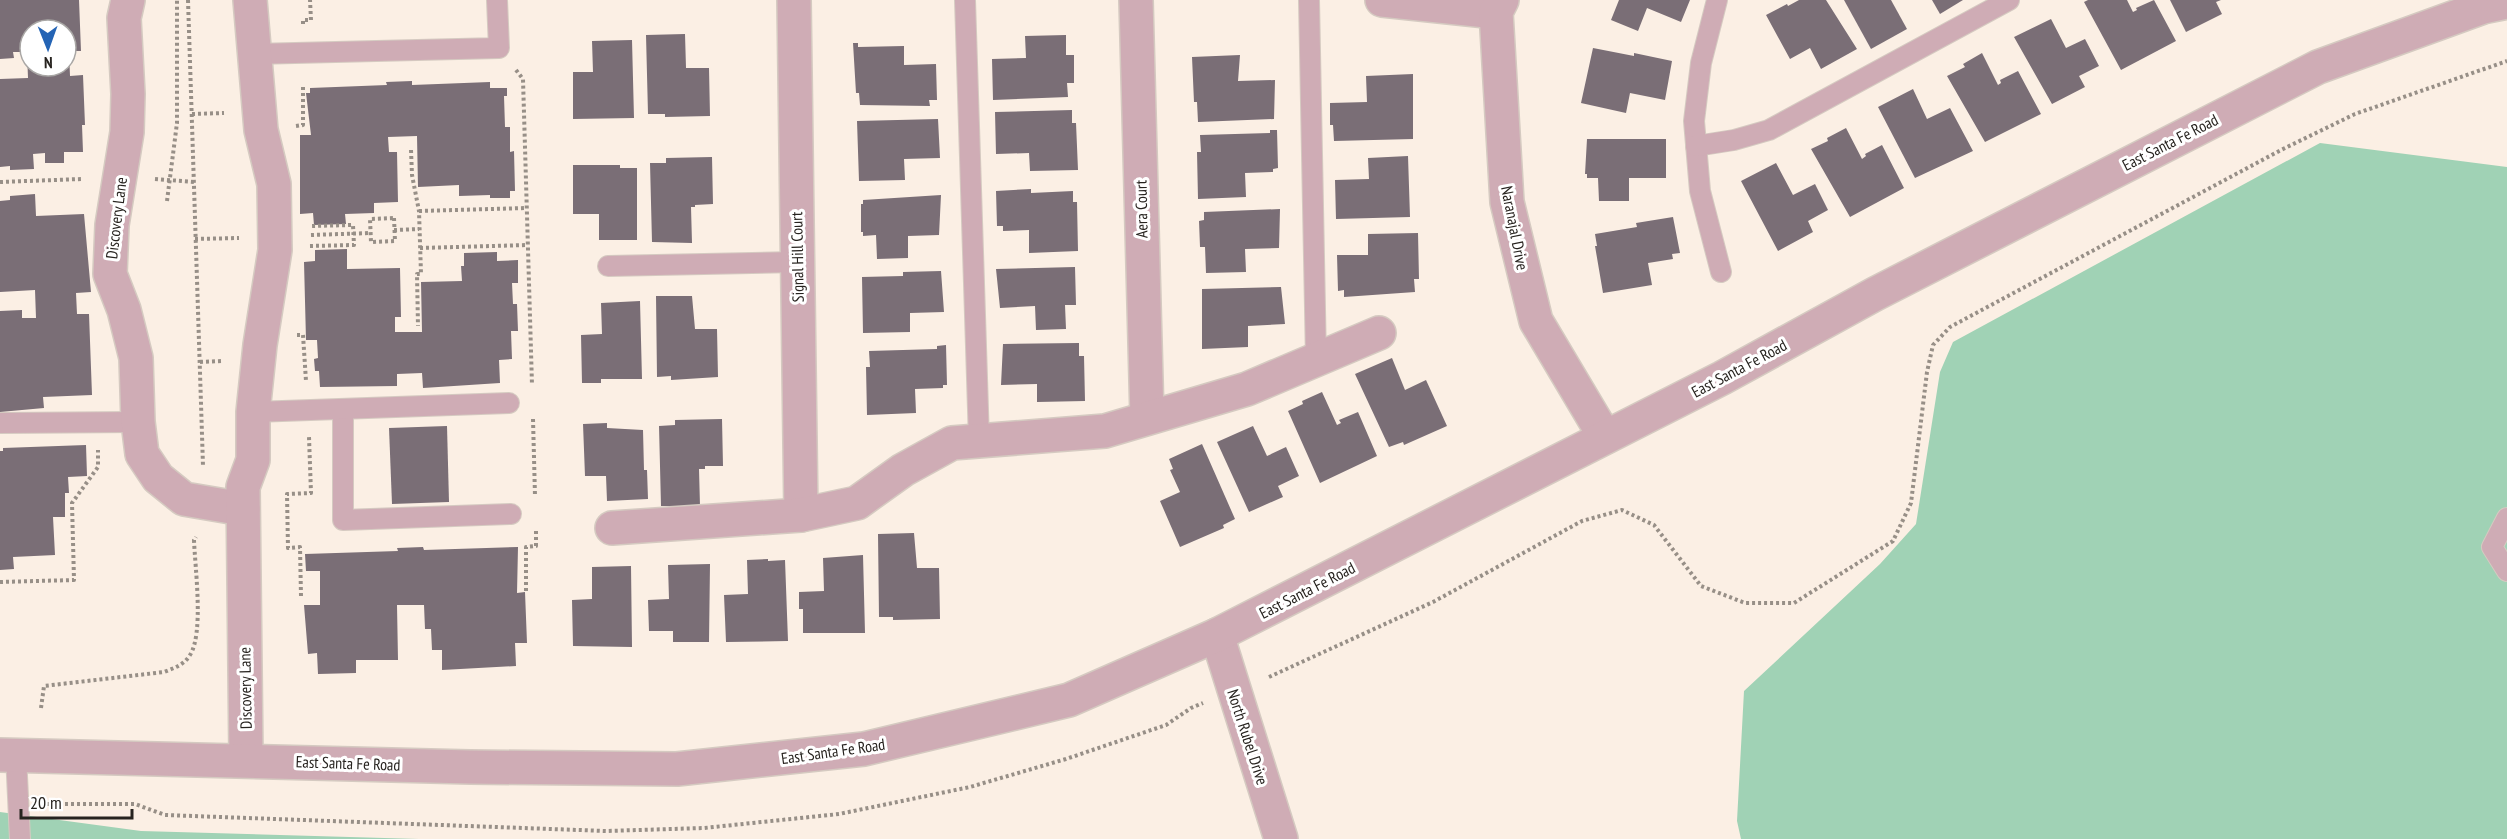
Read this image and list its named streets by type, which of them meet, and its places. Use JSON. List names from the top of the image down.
{
  "streets": {
    "street": [
      "East Santa Fe Road",
      "Aera Court",
      "Discovery Lane",
      "Naranajal Drive",
      "Signal Hill Court",
      "North Rubel Drive"
    ]
  },
  "crossings": [
    ["East Santa Fe Road", "Discovery Lane"],
    ["East Santa Fe Road", "Naranajal Drive"],
    ["East Santa Fe Road", "North Rubel Drive"]
  ],
  "scale_bar": "20 m",
  "north": "bottom"
}
